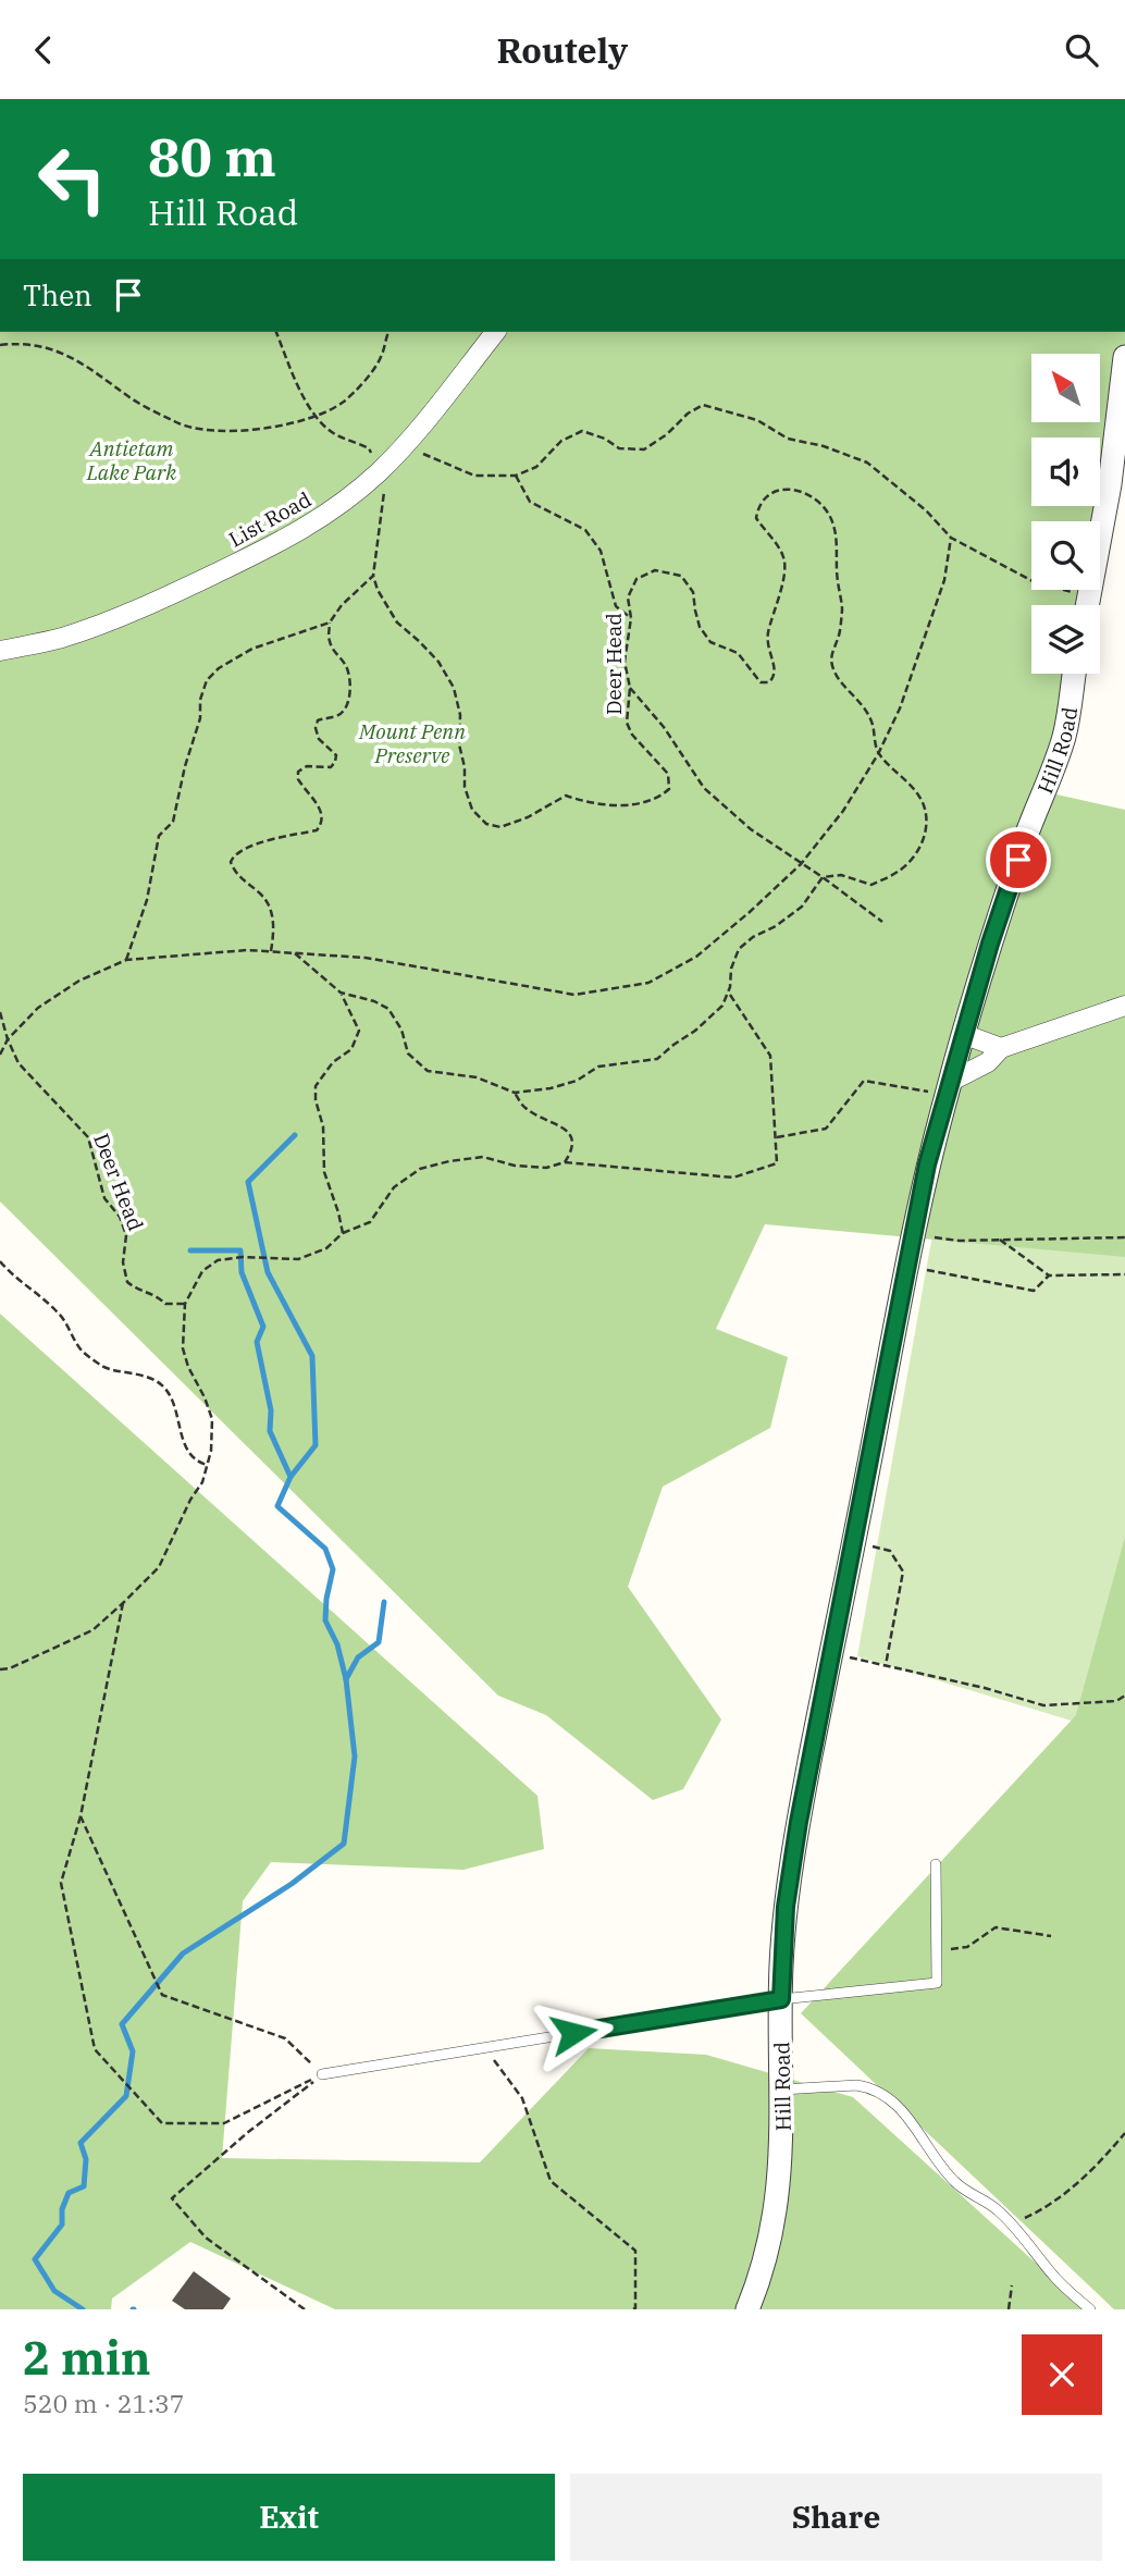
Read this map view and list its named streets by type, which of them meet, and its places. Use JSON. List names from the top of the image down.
{
  "streets": {
    "street": ["List Road", "Hill Road"],
    "path": ["Deer Head"]
  },
  "parks": ["Antietam Lake Park", "Mount Penn Preserve"],
  "north": "top left",
  "page": {
    "header": "Routely",
    "turn": ["80 m", "Hill Road"],
    "then": "Then",
    "heading": ["2 min", "520 m · 21:37"],
    "buttons": ["Exit", "Share"]
  }
}
